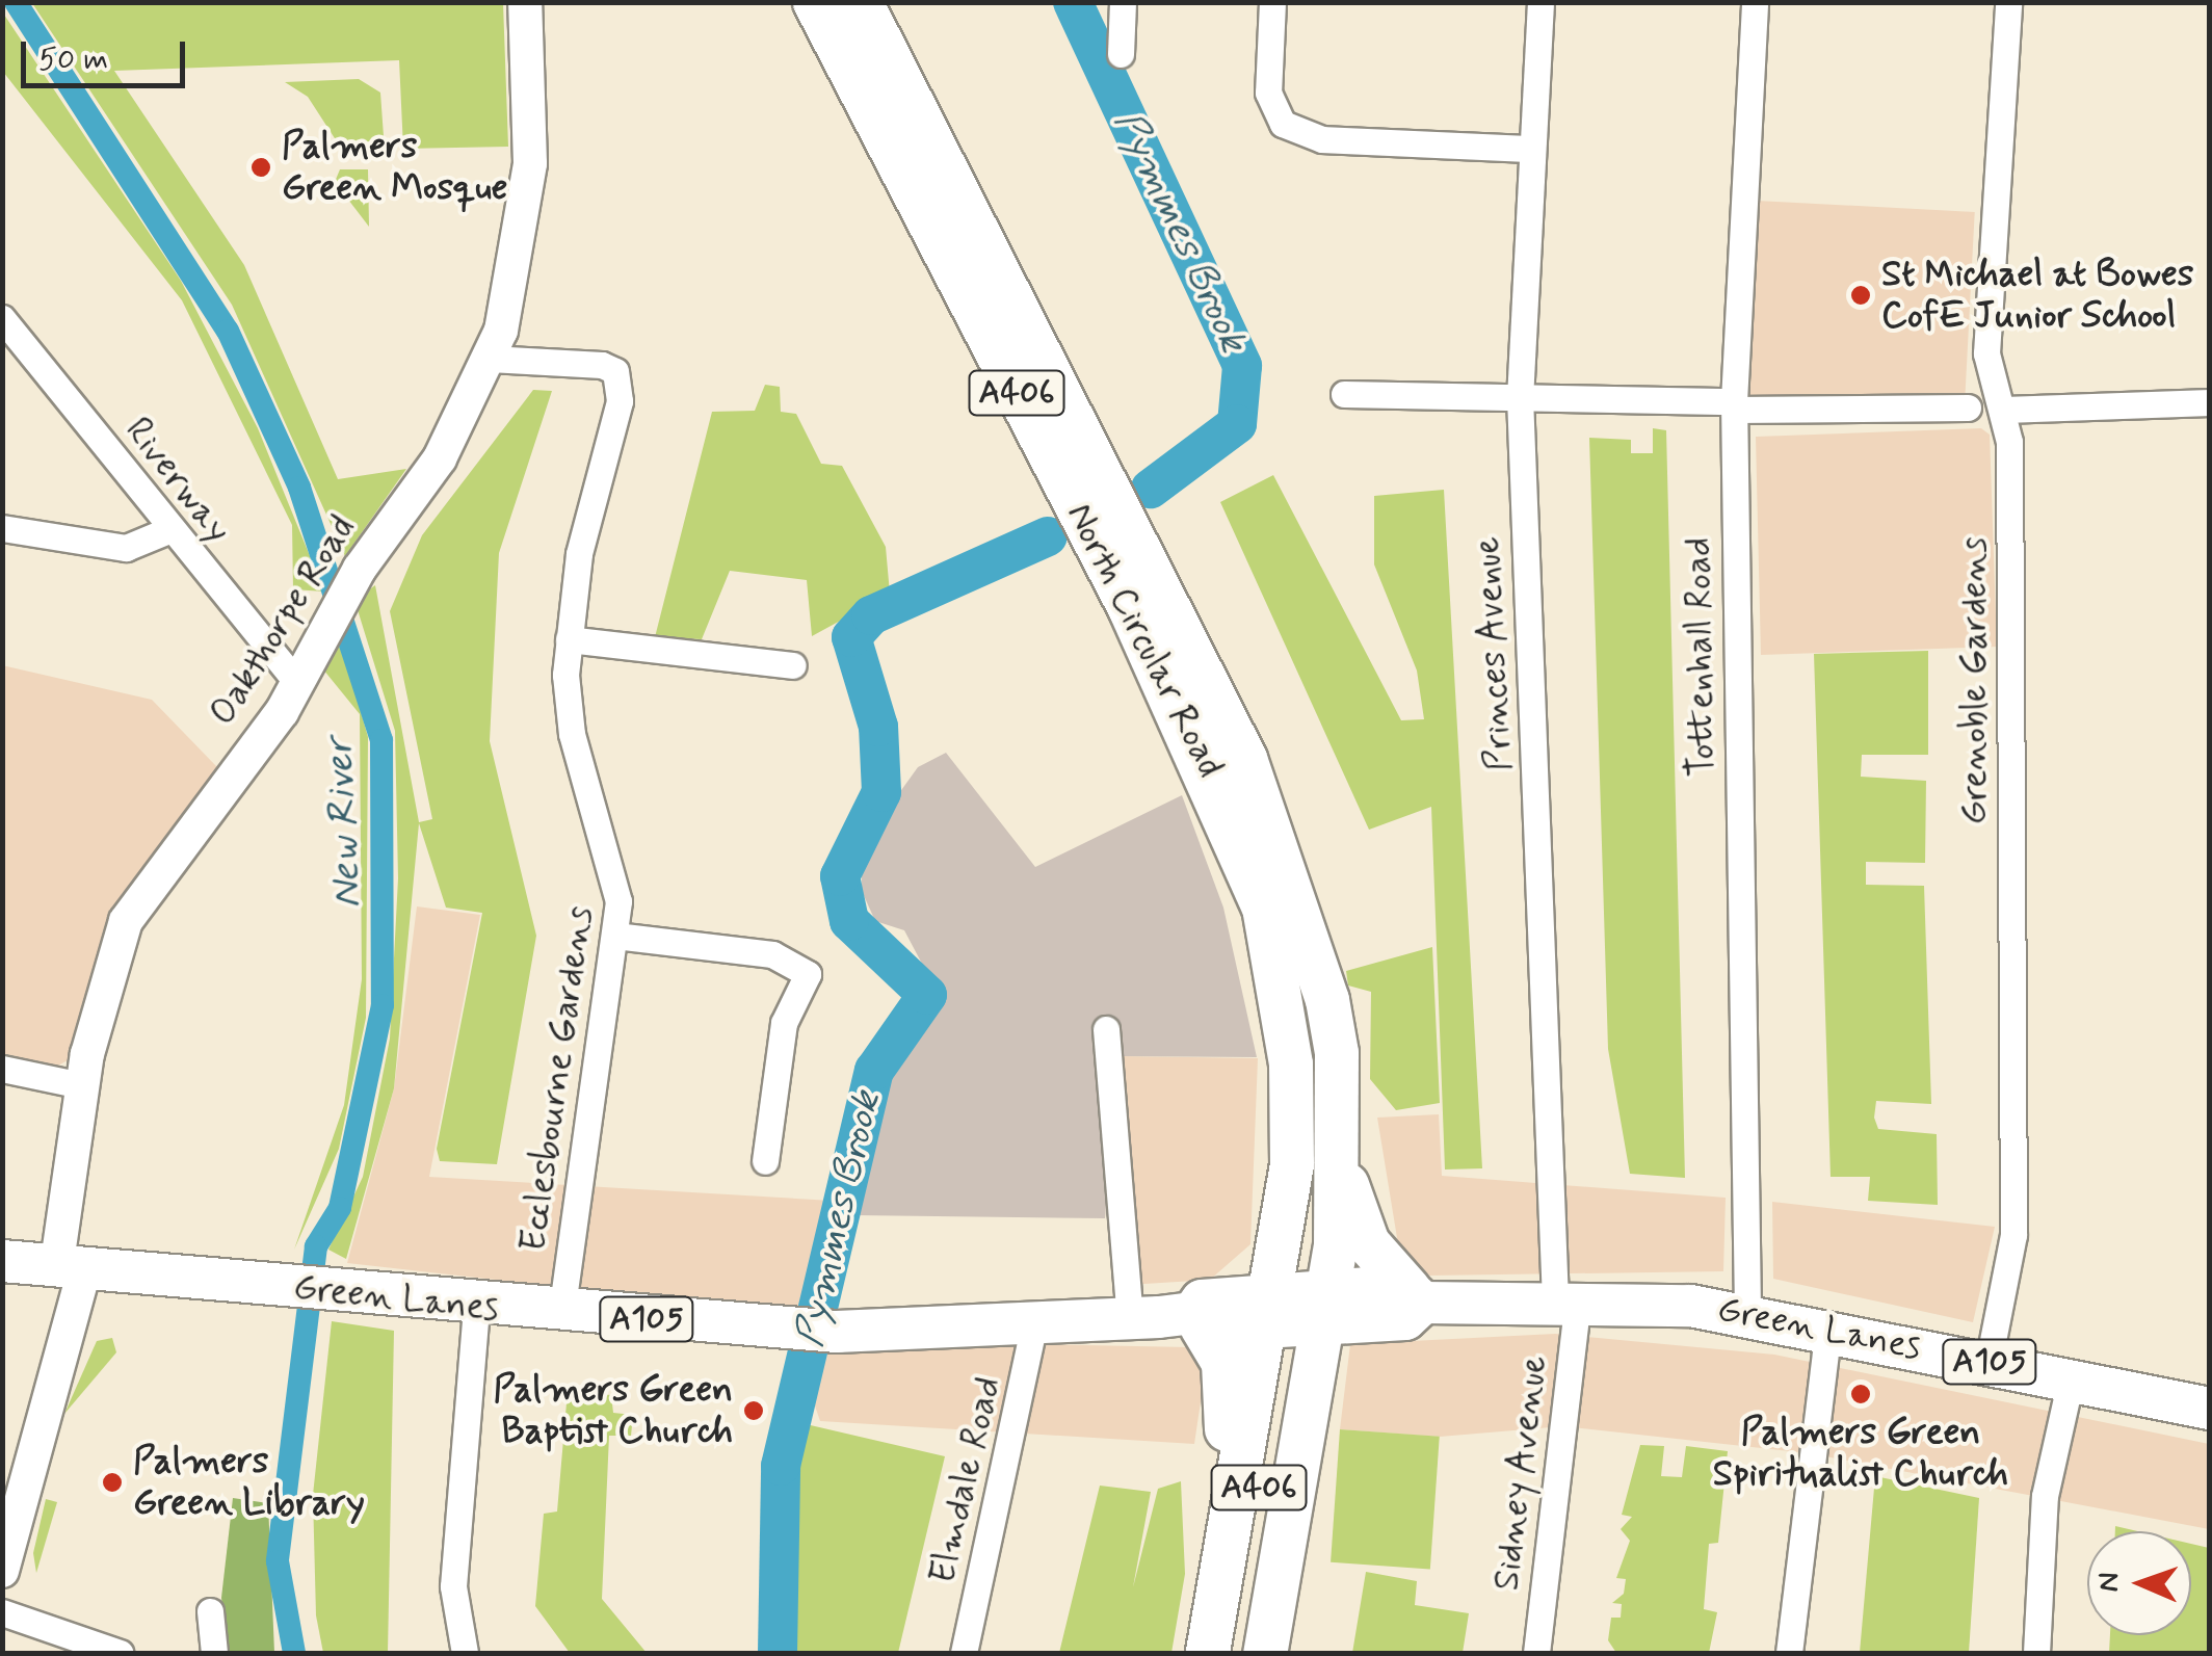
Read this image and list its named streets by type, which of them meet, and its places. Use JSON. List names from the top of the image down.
{
  "streets": {
    "highway": ["A406", "North Circular Road"],
    "main road": ["Green Lanes", "A105"],
    "street": [
      "Riverway",
      "Oakthorpe Road",
      "Princes Avenue",
      "Tottenhall Road",
      "Grenoble Gardens",
      "Ecclesbourne Gardens",
      "Sidney Avenue",
      "Elmdale Road"
    ]
  },
  "crossings": [
    ["A406", "North Circular Road"],
    ["A406", "Green Lanes"],
    ["Riverway", "Oakthorpe Road"],
    ["Oakthorpe Road", "Ecclesbourne Gardens"],
    ["Oakthorpe Road", "Green Lanes"],
    ["North Circular Road", "Green Lanes"],
    ["Princes Avenue", "Green Lanes"],
    ["Princes Avenue", "Sidney Avenue"],
    ["Tottenhall Road", "Green Lanes"],
    ["Grenoble Gardens", "Green Lanes"],
    ["Ecclesbourne Gardens", "Green Lanes"],
    ["Green Lanes", "Sidney Avenue"],
    ["Green Lanes", "Elmdale Road"]
  ],
  "water": ["Pymmes Brook", "New River"],
  "places": [
    "Palmers Green Mosque",
    "St Michael at Bowes CofE Junior School",
    "Palmers Green Spiritualist Church",
    "Palmers Green Baptist Church",
    "Palmers Green Library"
  ],
  "scale_bar": "50 m",
  "north": "left"
}
